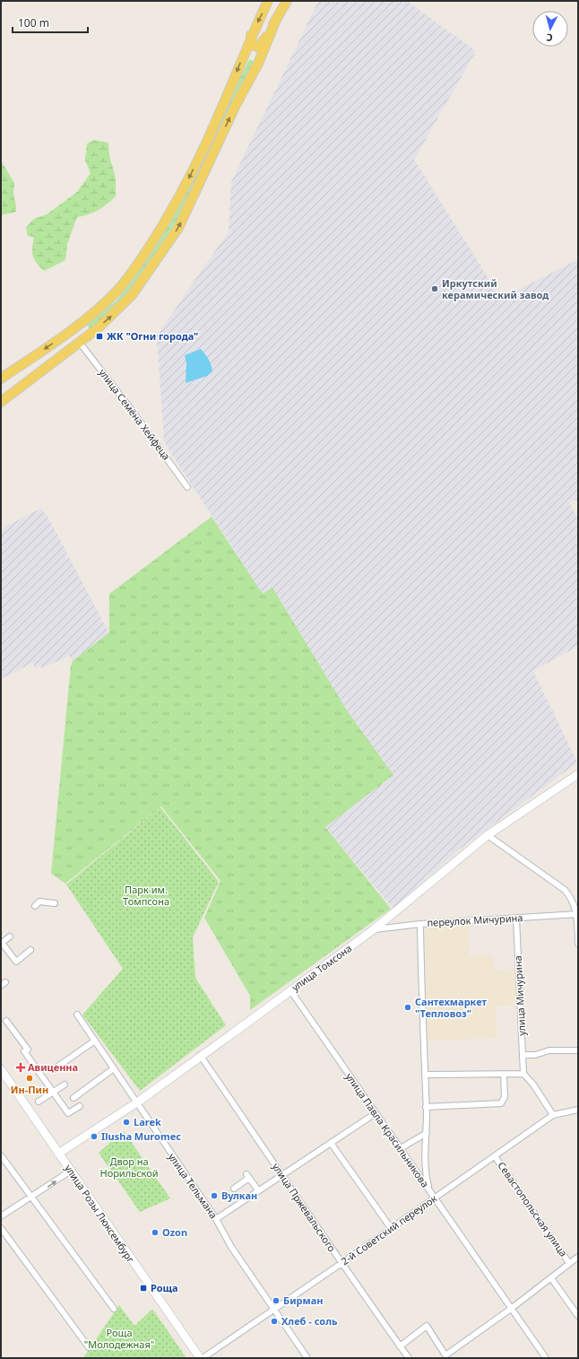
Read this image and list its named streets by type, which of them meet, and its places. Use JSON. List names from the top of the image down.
{
  "streets": {
    "street": [
      "улица Семёна Хейфеца",
      "переулок Мичурина",
      "улица Томсона",
      "улица Мичурина",
      "улица Павла Красильникова",
      "улица Тельмана",
      "улица Пржевальского",
      "Севастопольская улица",
      "улица Розы Люксембург",
      "2-й Советский переулок"
    ]
  },
  "crossings": [
    ["переулок Мичурина", "улица Томсона"],
    ["переулок Мичурина", "улица Мичурина"],
    ["улица Томсона", "улица Павла Красильникова"],
    ["улица Томсона", "улица Тельмана"],
    ["улица Томсона", "улица Пржевальского"],
    ["улица Томсона", "улица Розы Люксембург"],
    ["улица Павла Красильникова", "2-й Советский переулок"],
    ["улица Тельмана", "2-й Советский переулок"],
    ["улица Пржевальского", "2-й Советский переулок"],
    ["Севастопольская улица", "2-й Советский переулок"],
    ["улица Розы Люксембург", "2-й Советский переулок"]
  ],
  "parks": ["Парк им. Томпсона", "Двор на Норильской", "Роща \"Молодежная\""],
  "places": {
    "other": [
      "Иркутский керамический завод",
      "Сантехмаркет \"Тепловоз\"",
      "Ин-Пин",
      "Larek",
      "Ilusha Muromec",
      "Вулкан",
      "Ozon",
      "Бирман",
      "Хлеб - соль"
    ],
    "transit": ["ЖК \"Огни города\"", "Роща"],
    "health": ["Авиценна"]
  },
  "scale_bar": "100 m",
  "north": "bottom"
}
